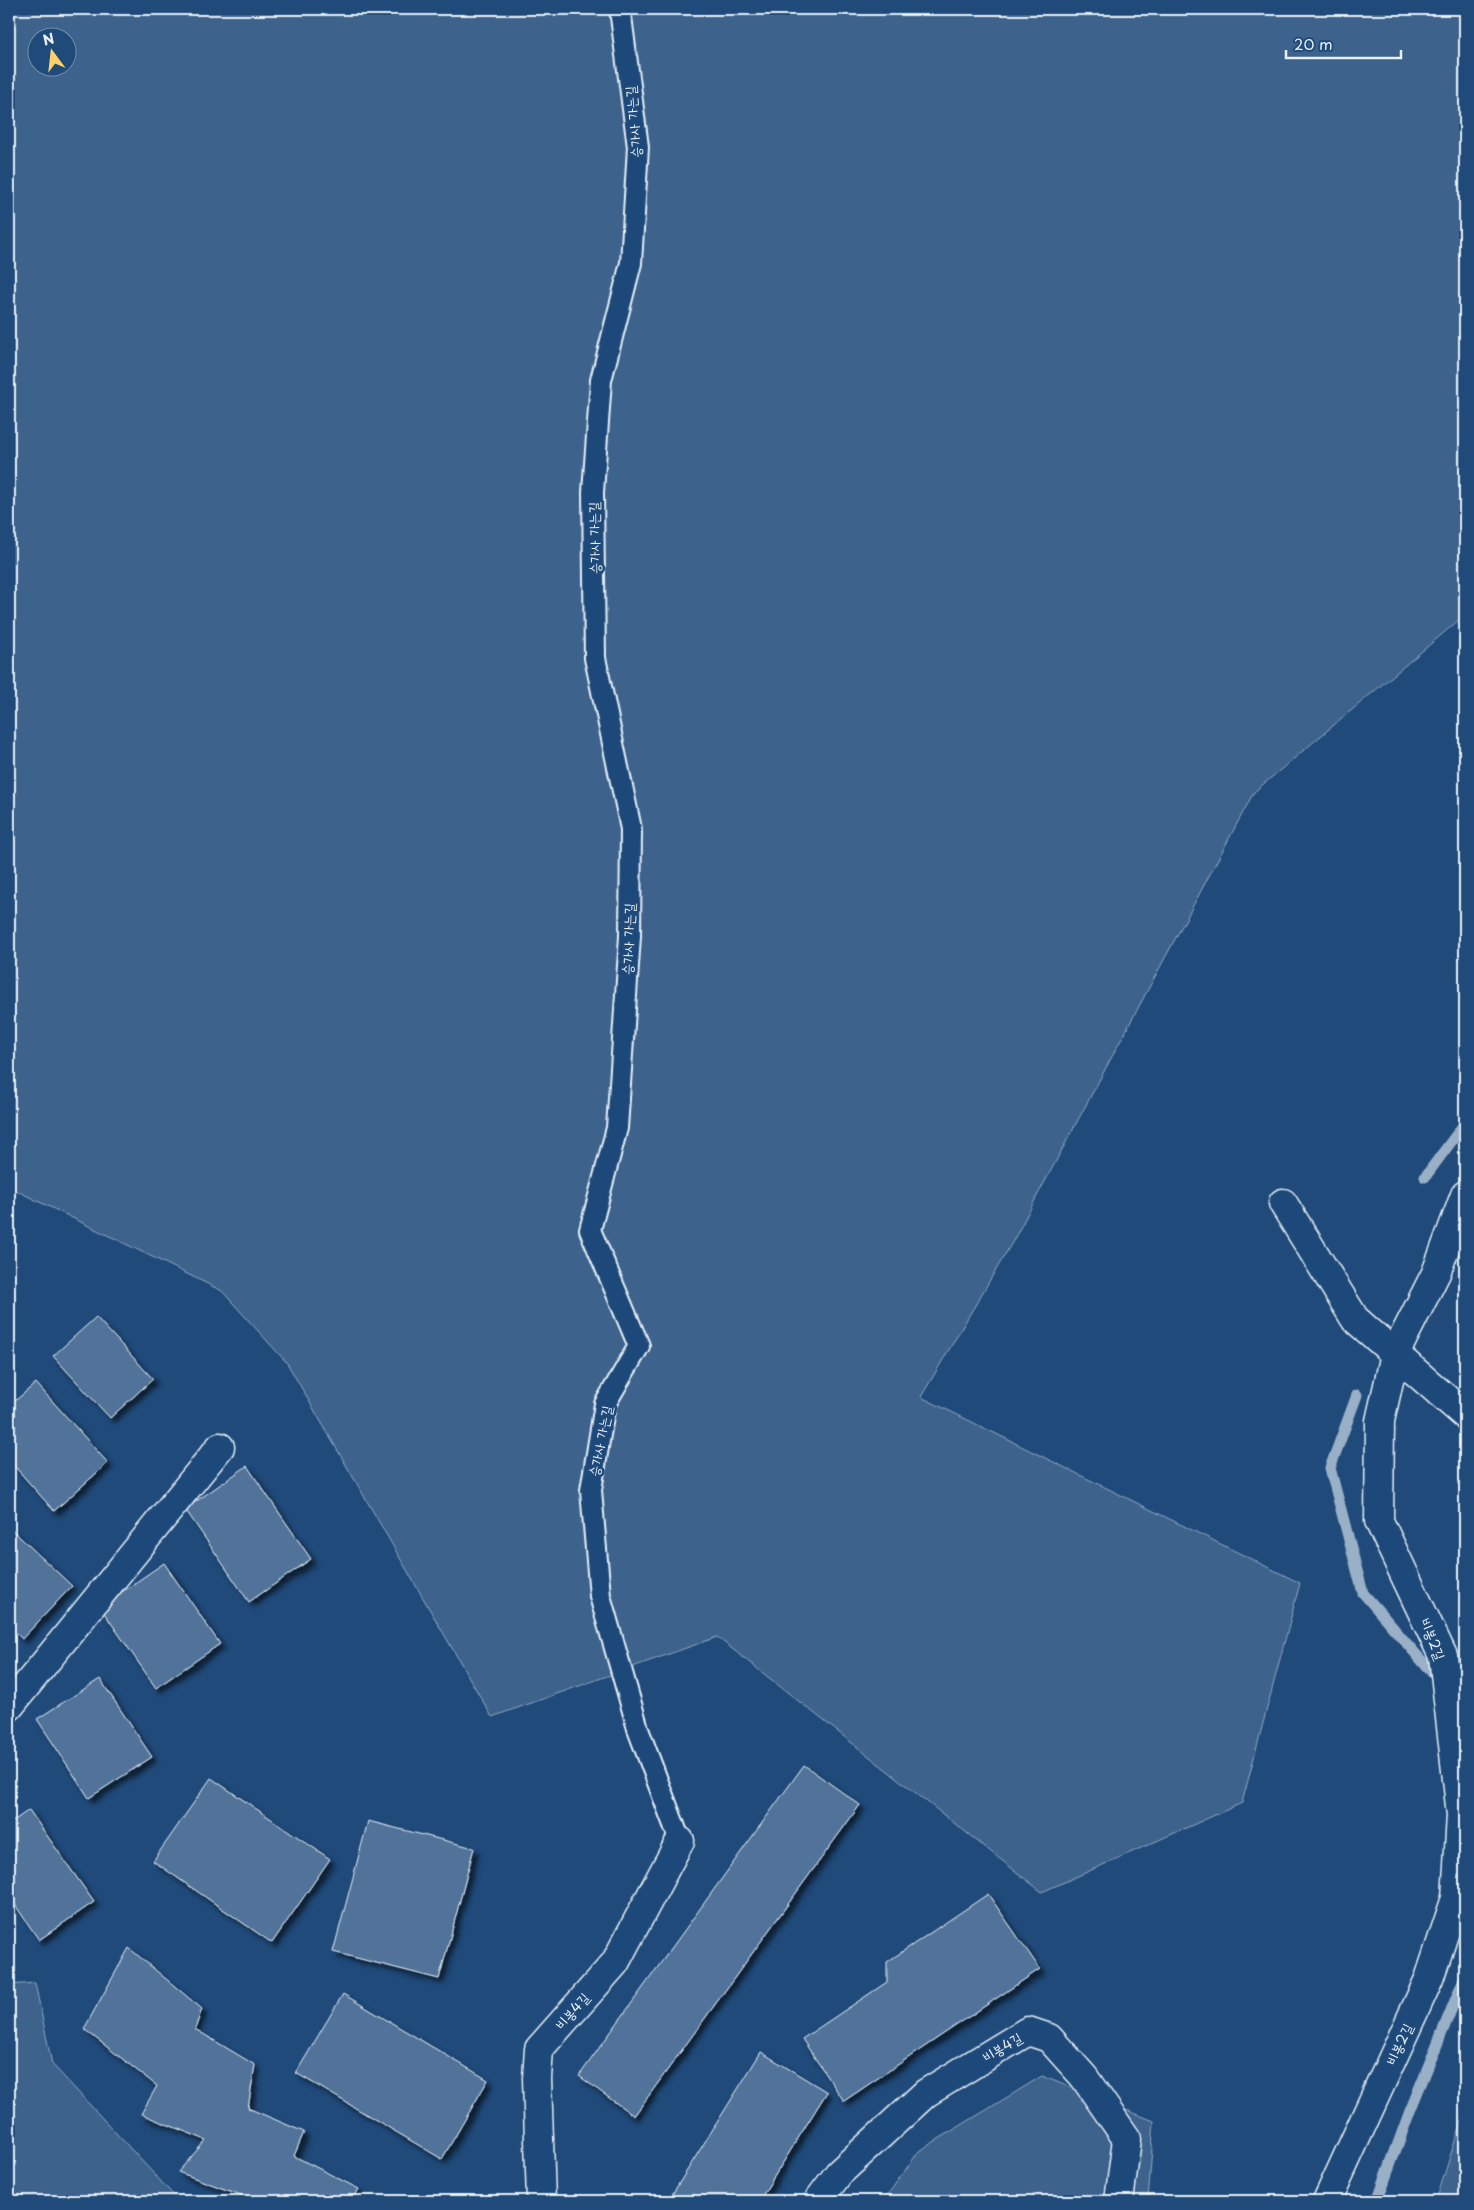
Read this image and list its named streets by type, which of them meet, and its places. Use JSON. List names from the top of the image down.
{
  "streets": {
    "street": ["비봉2길", "비봉4길"],
    "lane": ["승가사 가는길"]
  },
  "crossings": [
    ["승가사 가는길", "비봉4길"]
  ],
  "scale_bar": "20 m",
  "north": "top"
}
